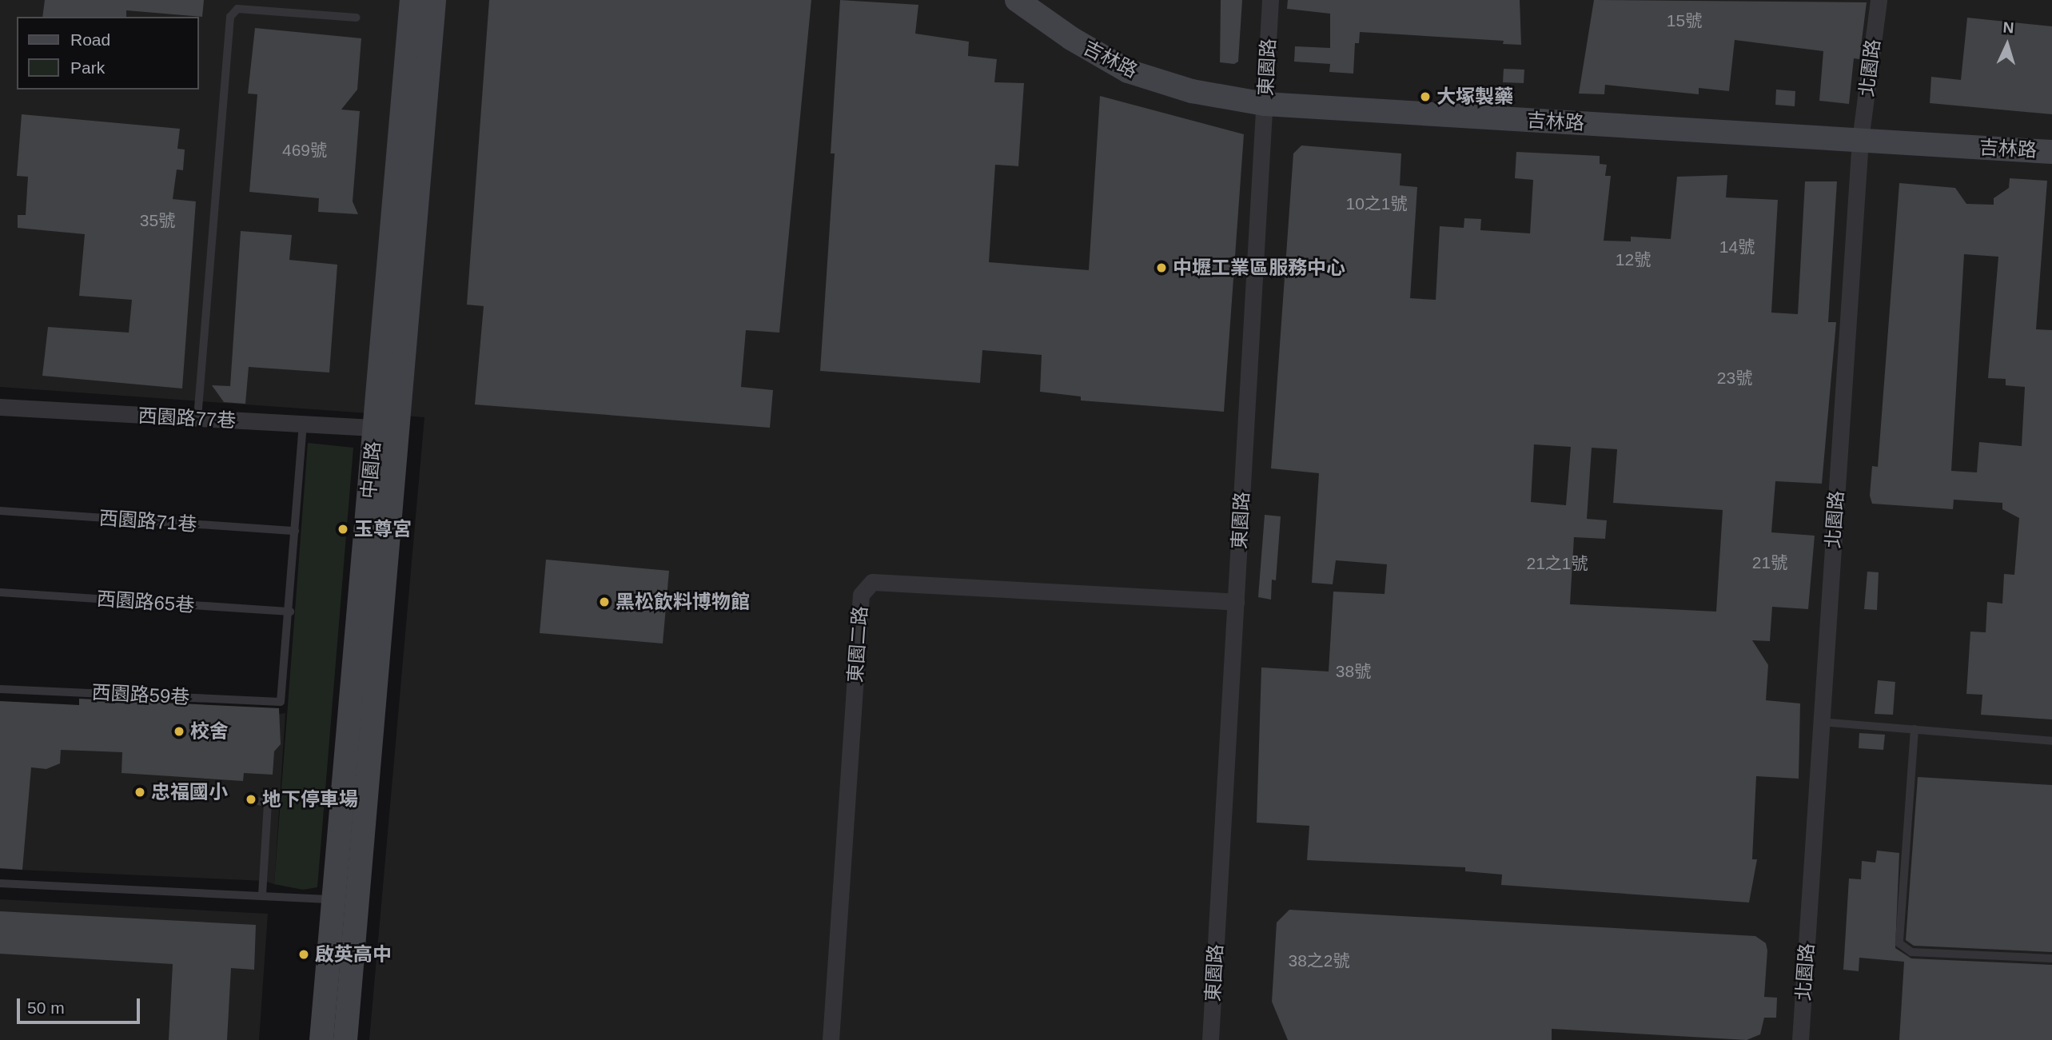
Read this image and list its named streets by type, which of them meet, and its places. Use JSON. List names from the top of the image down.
{
  "streets": {
    "main road": ["吉林路", "中園路"],
    "street": [
      "東園路",
      "北園路",
      "西園路77巷",
      "東園二路"
    ],
    "lane": ["西園路71巷", "西園路65巷", "西園路59巷"]
  },
  "crossings": [
    ["吉林路", "東園路"],
    ["吉林路", "北園路"],
    ["東園路", "東園二路"],
    ["西園路77巷", "中園路"],
    ["西園路65巷", "西園路59巷"]
  ],
  "places": [
    "大塚製藥",
    "中壢工業區服務中心",
    "玉尊宮",
    "黑松飲料博物館",
    "校舍",
    "忠福國小",
    "地下停車場",
    "啟英高中"
  ],
  "house_numbers": [
    "15號",
    "469號",
    "10之1號",
    "35號",
    "14號",
    "12號",
    "23號",
    "21號",
    "21之1號",
    "38號",
    "38之2號"
  ],
  "legend": ["Road", "Park"],
  "scale_bar": "50 m",
  "north": "top"
}
